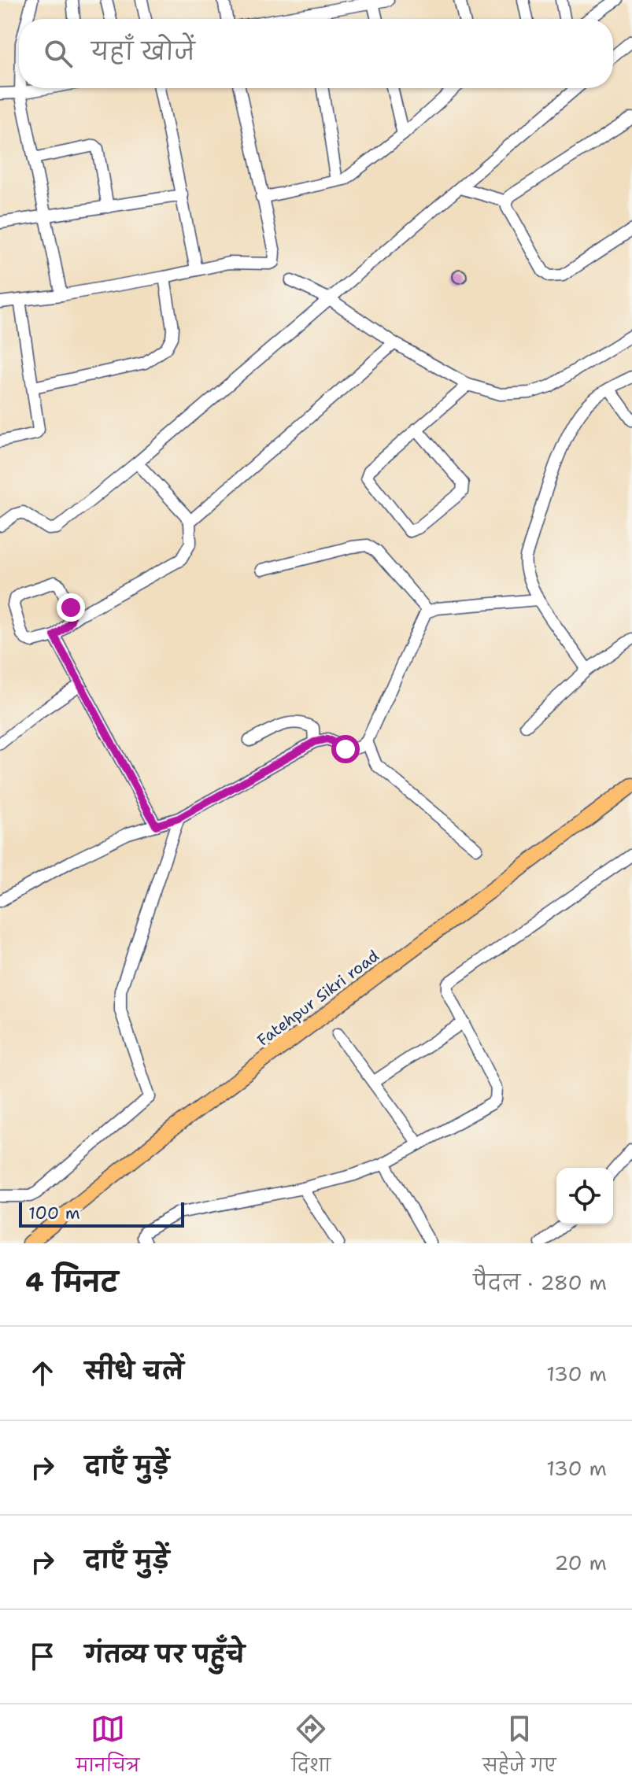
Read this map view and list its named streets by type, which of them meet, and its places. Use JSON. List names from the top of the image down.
{
  "streets": {
    "main road": ["Fatehpur Sikri road"]
  },
  "scale_bar": "100 m",
  "page": {
    "search": "यहाँ खोजें",
    "scale": "100 m",
    "heading": ["4 मिनट", "पैदल · 280 m"],
    "list": [
      ["सीधे चलें", "130 m"],
      ["दाएँ मुड़ें", "130 m"],
      ["दाएँ मुड़ें", "20 m"],
      "गंतव्य पर पहुँचे"
    ],
    "nav": ["मानचित्र", "दिशा", "सहेजे गए"]
  }
}
